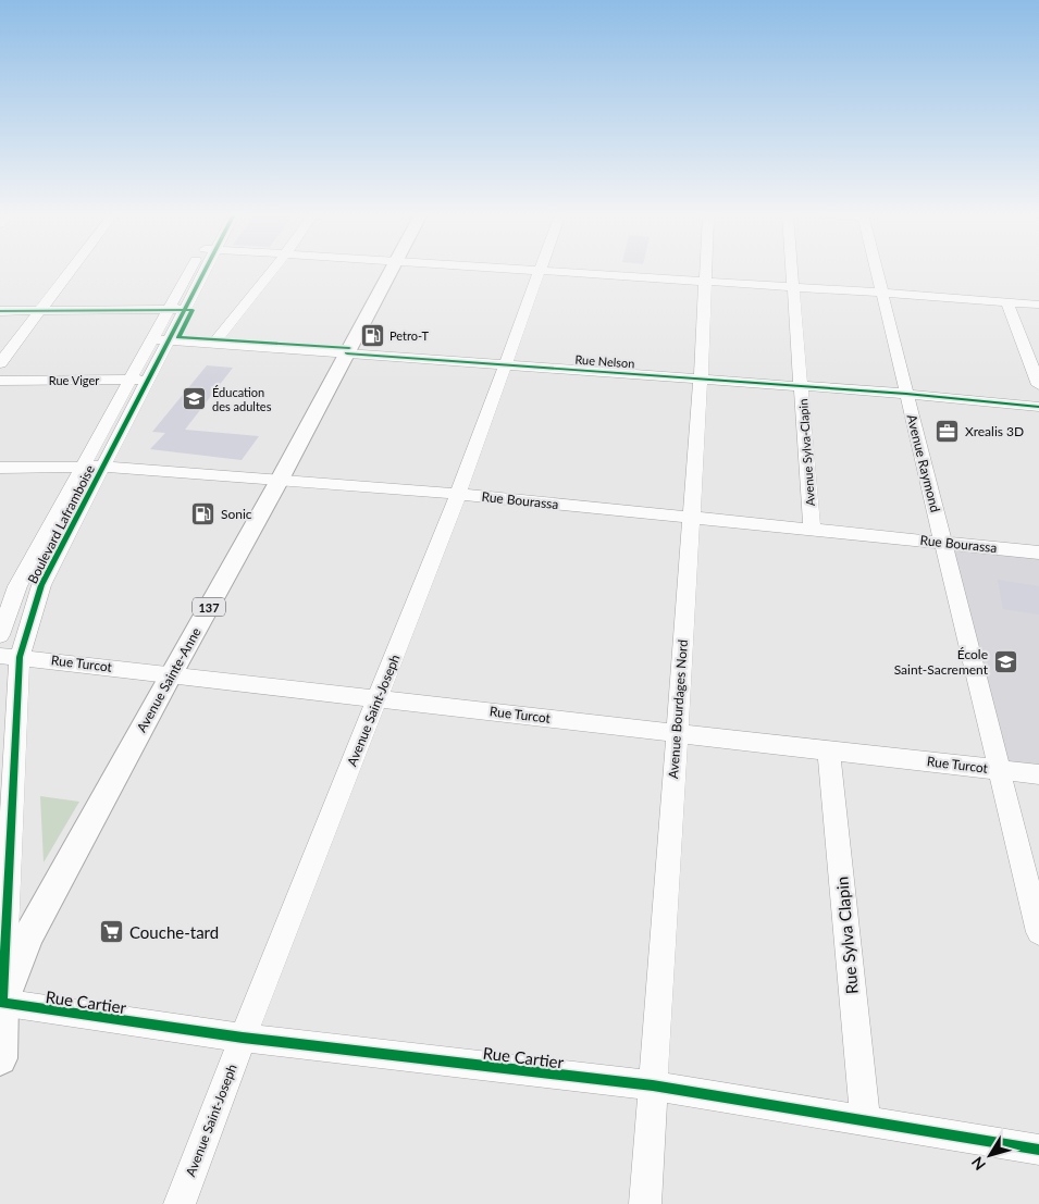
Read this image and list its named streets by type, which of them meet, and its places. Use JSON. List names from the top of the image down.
{
  "streets": {
    "main road": ["Boulevard Laframboise", "137", "Avenue Sainte-Anne"],
    "street": [
      "Rue Nelson",
      "Rue Viger",
      "Avenue Sylva-Clapin",
      "Avenue Raymond",
      "Rue Bourassa",
      "Rue Turcot",
      "Avenue Bourdages Nord",
      "Avenue Saint-Joseph",
      "Rue Sylva Clapin",
      "Rue Cartier"
    ]
  },
  "crossings": [
    ["Rue Nelson", "Avenue Sylva-Clapin"],
    ["Rue Nelson", "Avenue Raymond"],
    ["Rue Nelson", "Boulevard Laframboise"],
    ["Rue Nelson", "Avenue Sainte-Anne"],
    ["Rue Nelson", "Avenue Bourdages Nord"],
    ["Rue Nelson", "Avenue Saint-Joseph"],
    ["Rue Viger", "Boulevard Laframboise"],
    ["Avenue Sylva-Clapin", "Rue Bourassa"],
    ["Avenue Raymond", "Rue Bourassa"],
    ["Avenue Raymond", "Rue Turcot"],
    ["Rue Bourassa", "Boulevard Laframboise"],
    ["Rue Bourassa", "Avenue Sainte-Anne"],
    ["Rue Bourassa", "Avenue Bourdages Nord"],
    ["Rue Bourassa", "Avenue Saint-Joseph"],
    ["Boulevard Laframboise", "Rue Turcot"],
    ["Boulevard Laframboise", "Avenue Sainte-Anne"],
    ["Boulevard Laframboise", "Rue Cartier"],
    ["Rue Turcot", "Avenue Sainte-Anne"],
    ["Rue Turcot", "Avenue Bourdages Nord"],
    ["Rue Turcot", "Avenue Saint-Joseph"],
    ["Rue Turcot", "Rue Sylva Clapin"],
    ["Avenue Sainte-Anne", "Rue Cartier"],
    ["Avenue Bourdages Nord", "Rue Cartier"],
    ["Avenue Saint-Joseph", "Rue Cartier"],
    ["Rue Sylva Clapin", "Rue Cartier"]
  ],
  "places": {
    "fuel station": ["Petro-T", "Sonic"],
    "school or university": ["Éducation des adultes", "École Saint-Sacrement"],
    "office": ["Xrealis 3D"],
    "supermarket": ["Couche-tard"]
  },
  "north": "bottom left"
}
